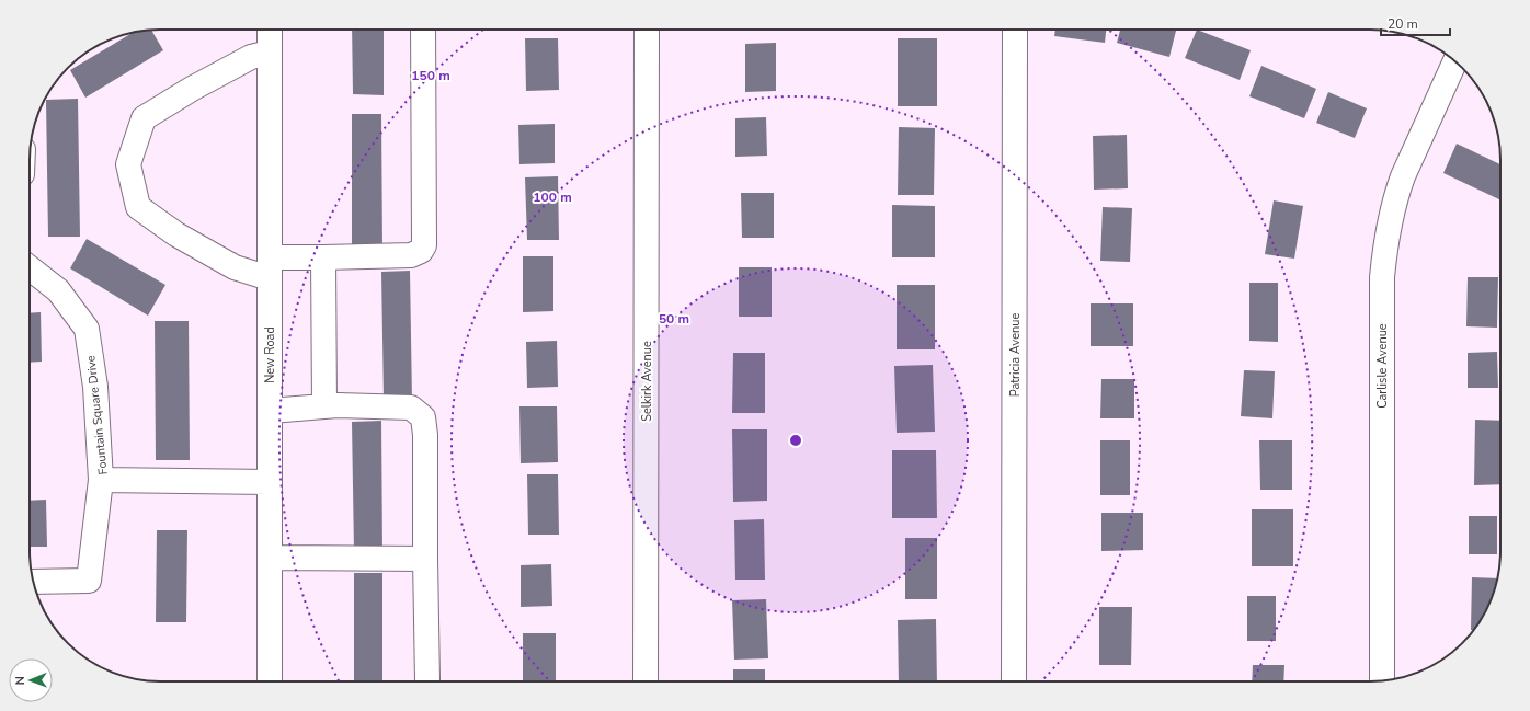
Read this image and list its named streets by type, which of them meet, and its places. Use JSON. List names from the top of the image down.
{
  "streets": {
    "street": [
      "New Road",
      "Patricia Avenue",
      "Carlisle Avenue",
      "Selkirk Avenue",
      "Fountain Square Drive"
    ]
  },
  "crossings": [
    ["New Road", "Fountain Square Drive"]
  ],
  "scale_bar": "20 m",
  "north": "left",
  "rings": ["150 m", "100 m", "50 m"]
}
